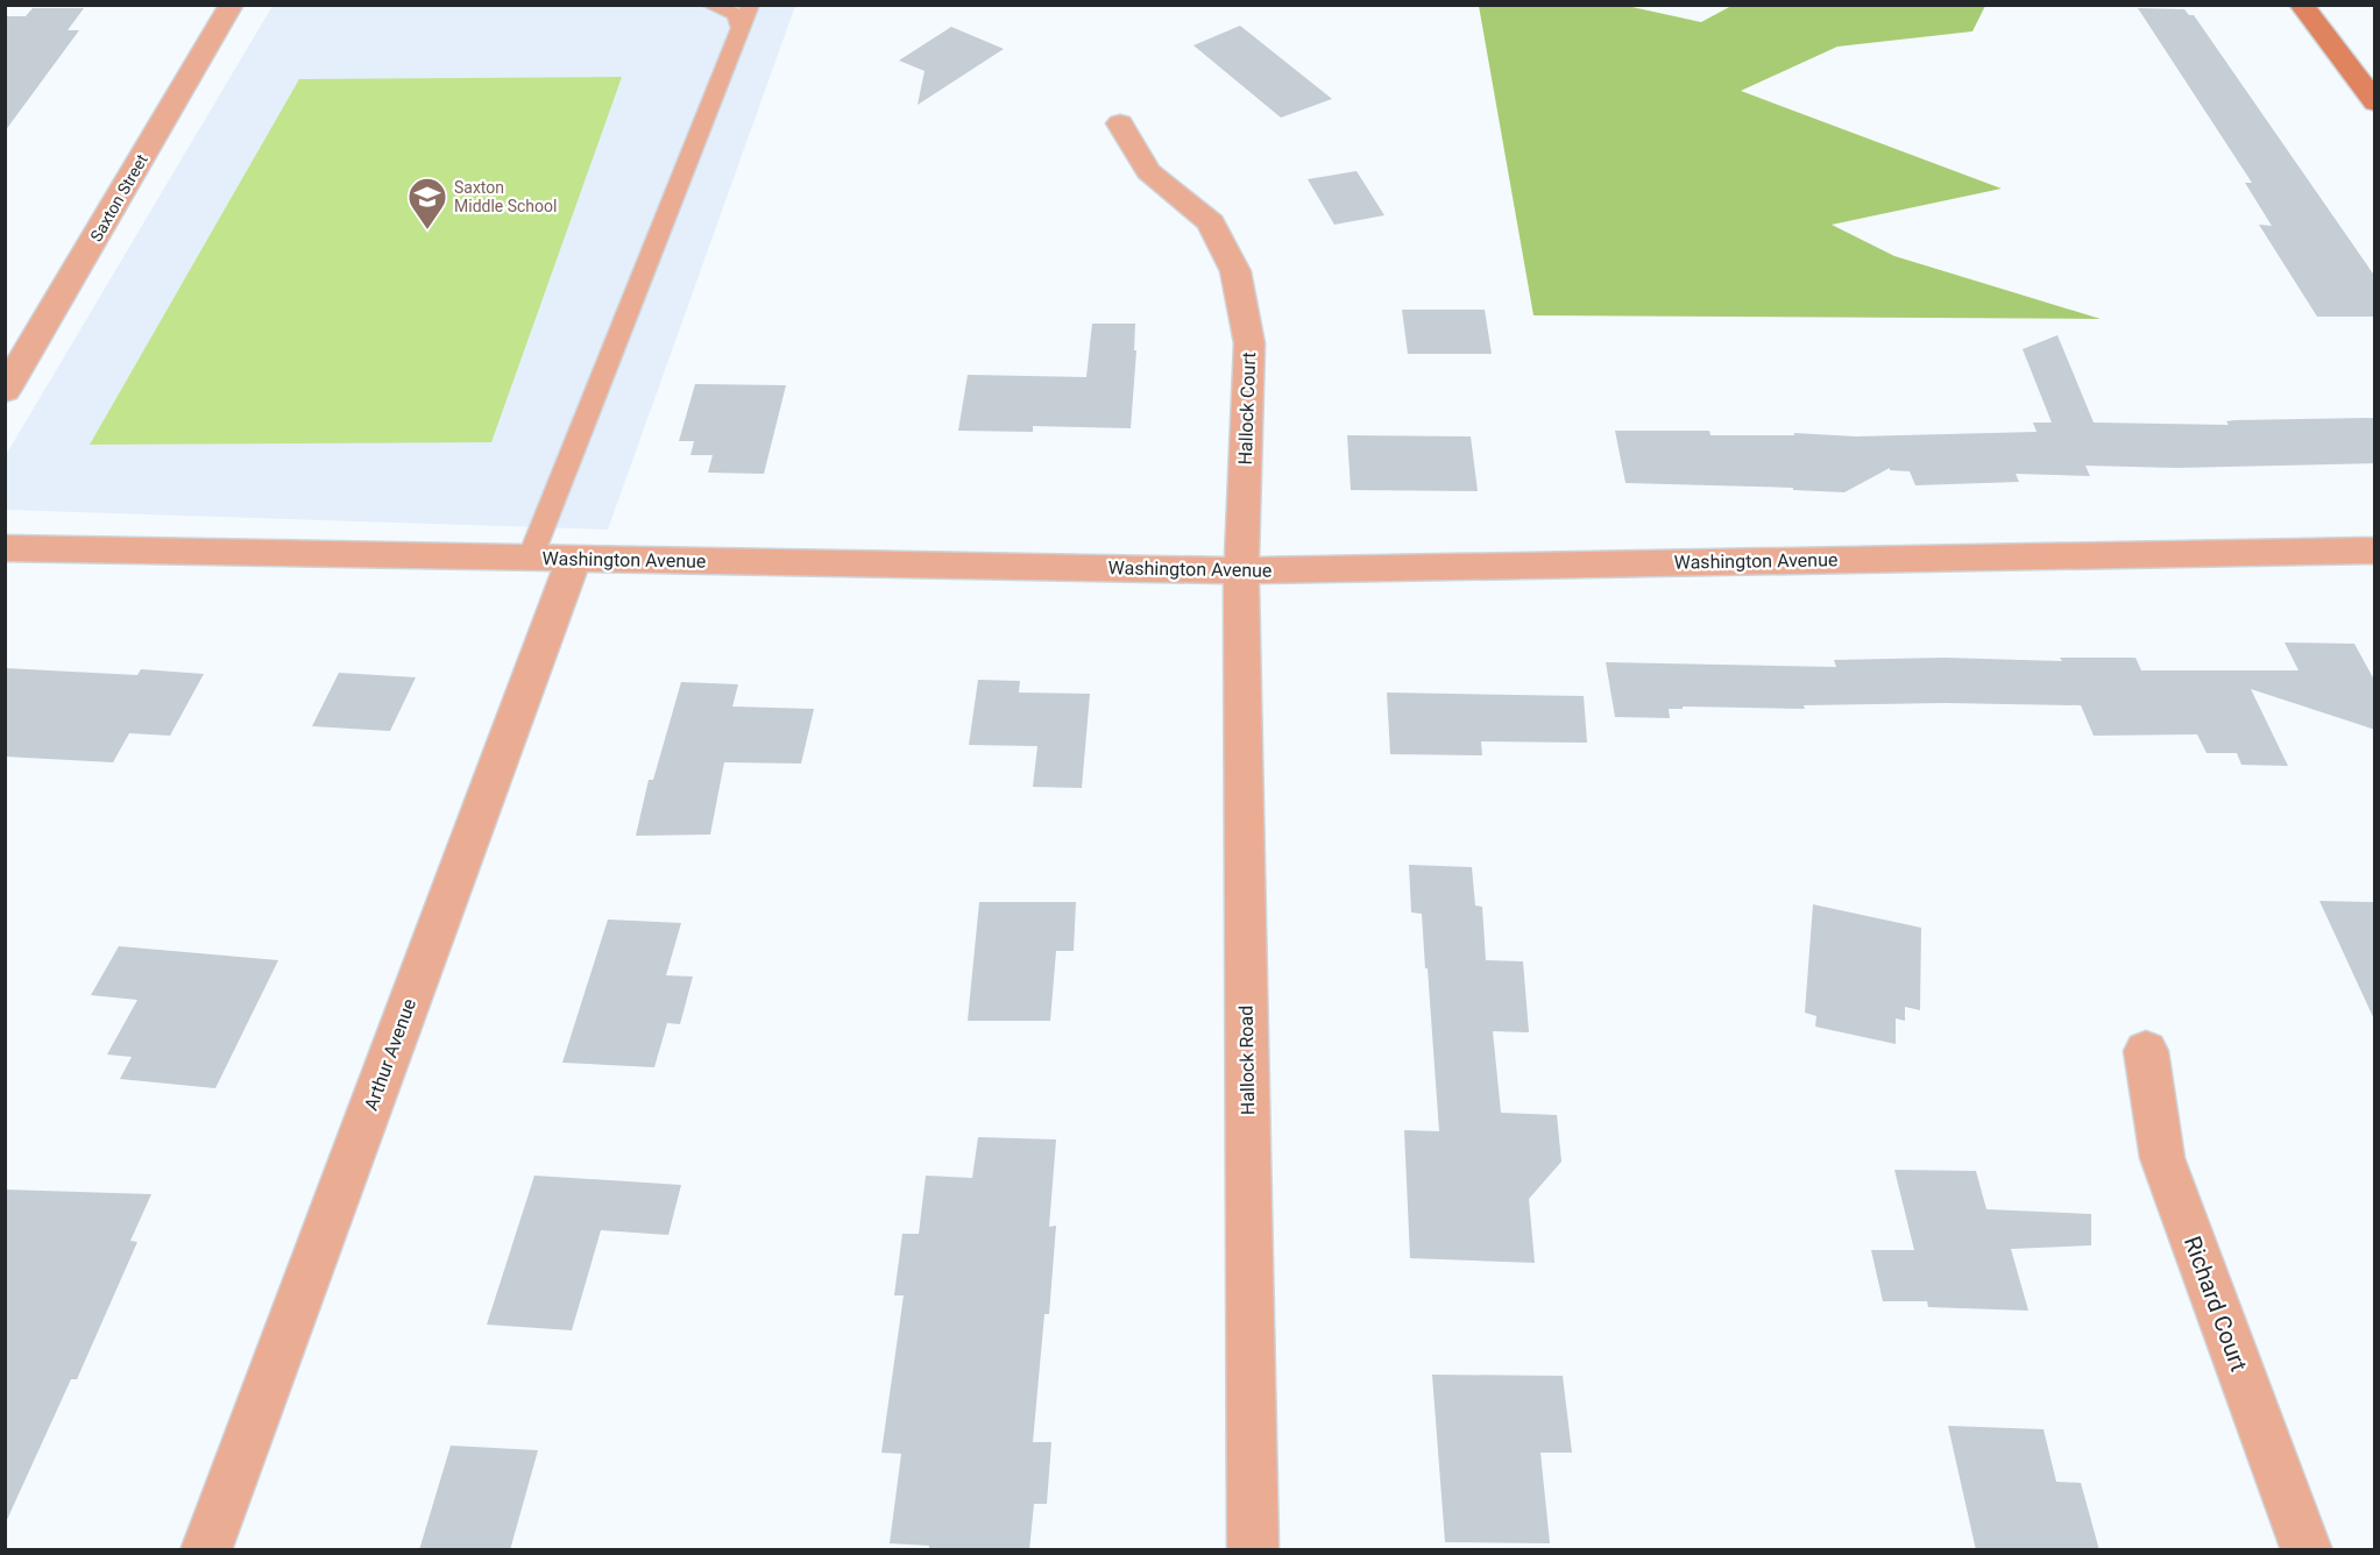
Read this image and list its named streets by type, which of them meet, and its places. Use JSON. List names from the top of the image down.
{
  "streets": {
    "street": [
      "Saxton Street",
      "Hallock Court",
      "Washington Avenue",
      "Arthur Avenue",
      "Hallock Road",
      "Richard Court"
    ]
  },
  "crossings": [
    ["Hallock Court", "Washington Avenue"],
    ["Hallock Court", "Hallock Road"],
    ["Washington Avenue", "Arthur Avenue"],
    ["Washington Avenue", "Hallock Road"]
  ],
  "places": {
    "school or university": ["Saxton Middle School"]
  }
}
